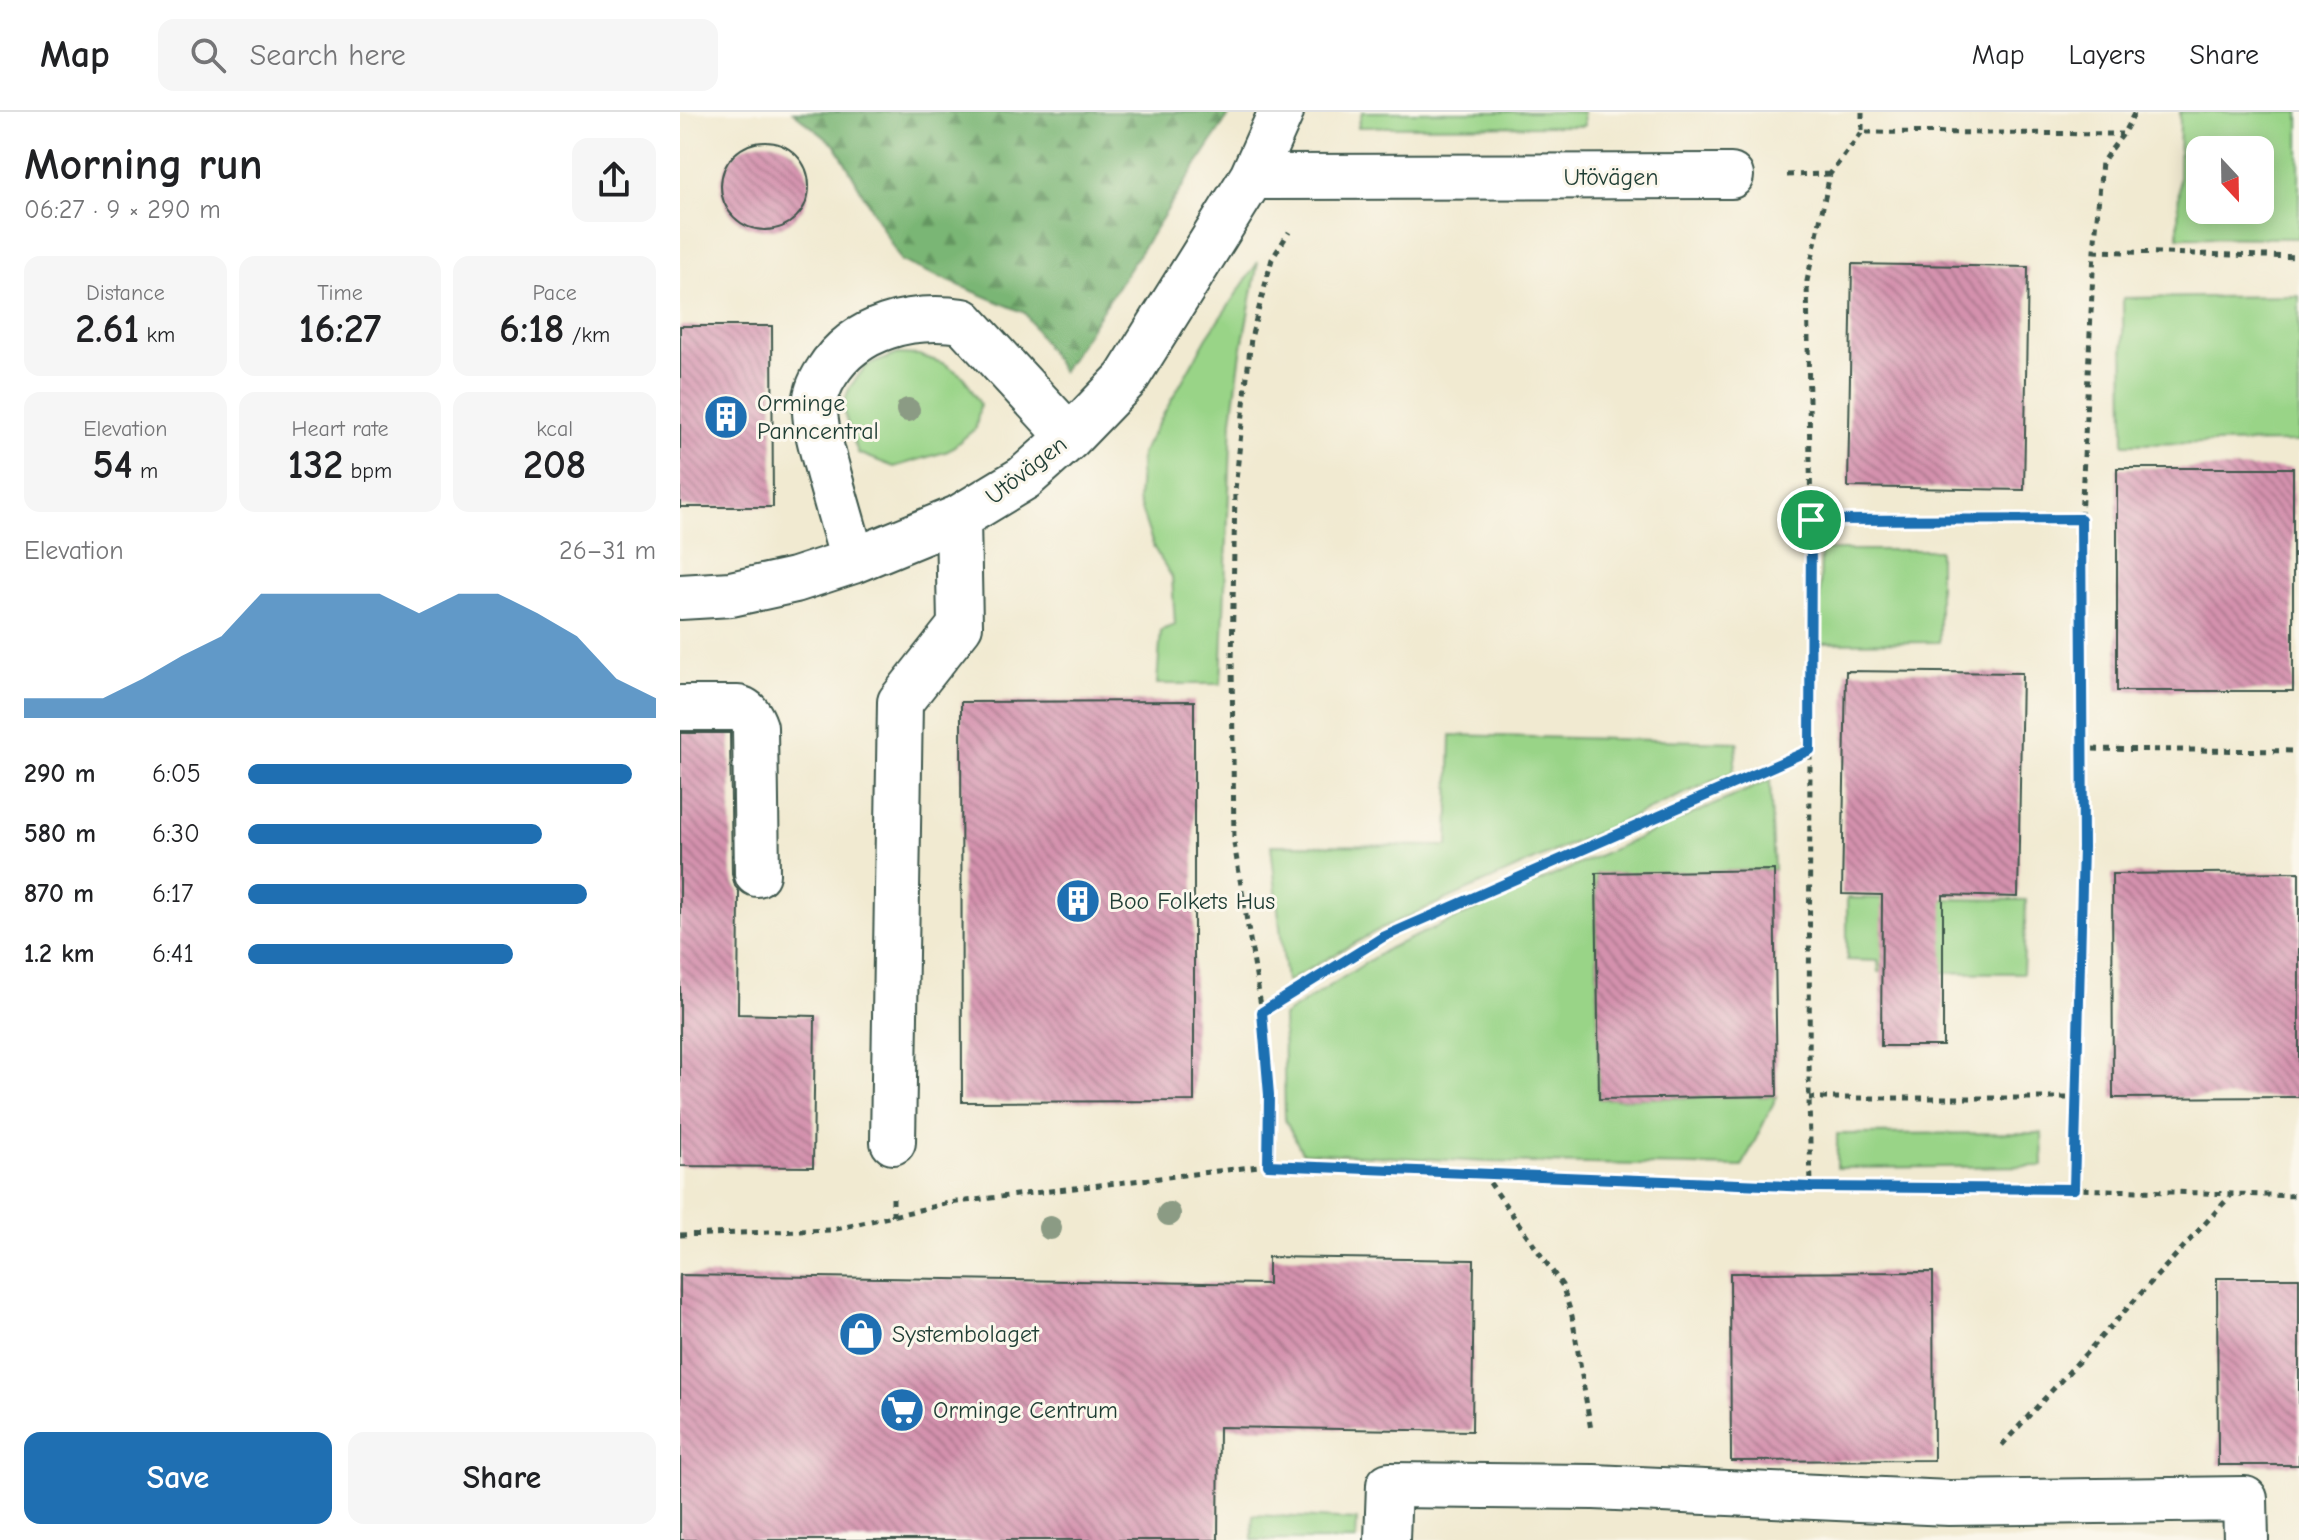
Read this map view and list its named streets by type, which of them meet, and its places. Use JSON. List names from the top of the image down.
{
  "streets": {
    "street": ["Utövägen"]
  },
  "places": {
    "building": ["Orminge Panncentral", "Boo Folkets Hus"],
    "shop": ["Systembolaget"],
    "supermarket": ["Orminge Centrum"]
  },
  "north": "bottom",
  "page": {
    "header": "Map",
    "search": "Search here",
    "nav": ["Map", "Layers", "Share"],
    "heading": ["Morning run", "06:27 · 9 × 290 m"],
    "stats": [
      ["Distance", "2.61 km"],
      ["Time", "16:27"],
      ["Pace", "6:18 /km"],
      ["Elevation", "54 m"],
      ["Heart rate", "132 bpm"],
      ["kcal", "208"]
    ],
    "chart": ["Elevation", "26–31 m"],
    "list": [
      {
        "name": "290 m",
        "note": "6:05"
      },
      {
        "name": "580 m",
        "note": "6:30"
      },
      {
        "name": "870 m",
        "note": "6:17"
      },
      {
        "name": "1.2 km",
        "note": "6:41"
      }
    ],
    "buttons": ["Save", "Share"]
  }
}
